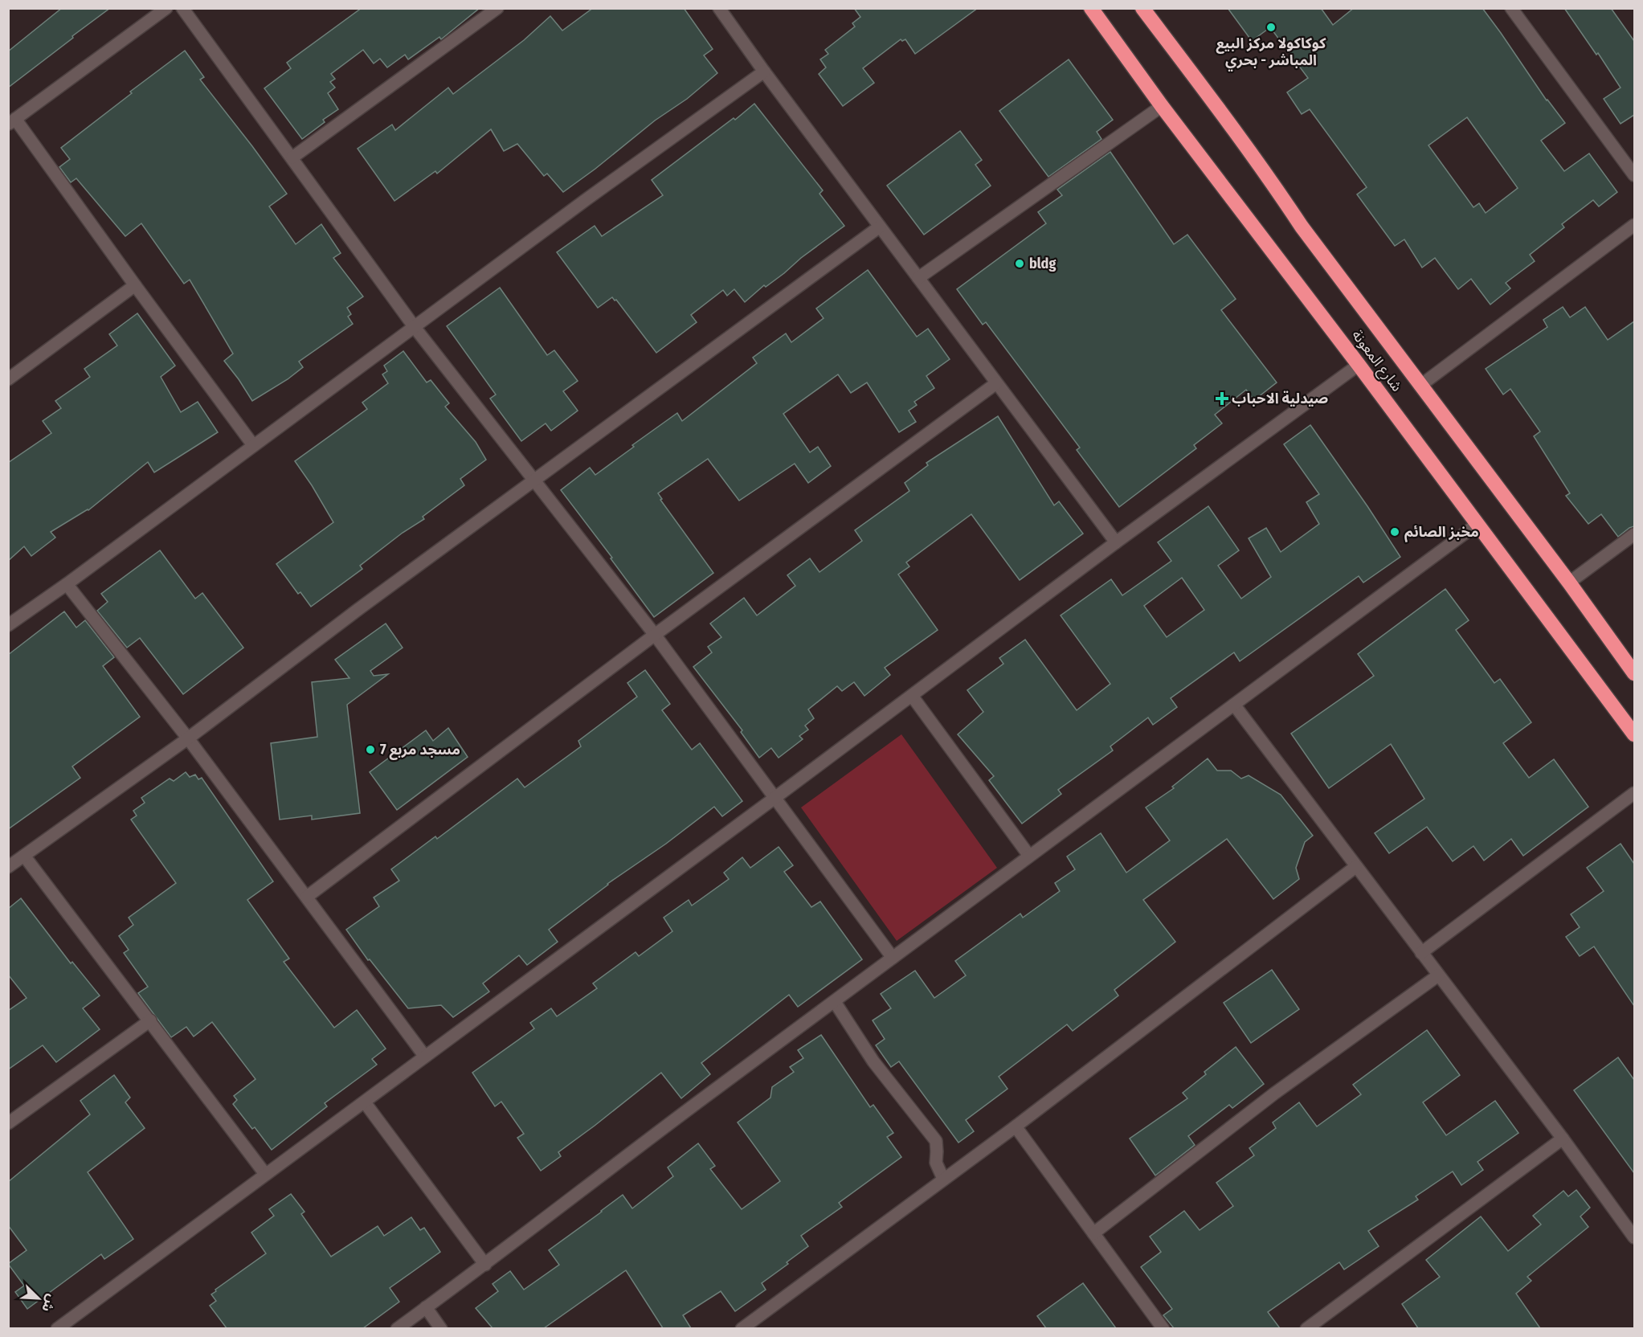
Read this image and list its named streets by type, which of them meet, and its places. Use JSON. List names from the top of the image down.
{
  "streets": {
    "highway": ["شارع المعونة"]
  },
  "places": {
    "other": [
      "كوكاكولا مركز البيع المباشر - بحري",
      "bldg",
      "مخبز الصائم",
      "مسجد مربع 7"
    ],
    "health": ["صيدلية الاحباب"]
  },
  "north": "bottom right"
}
